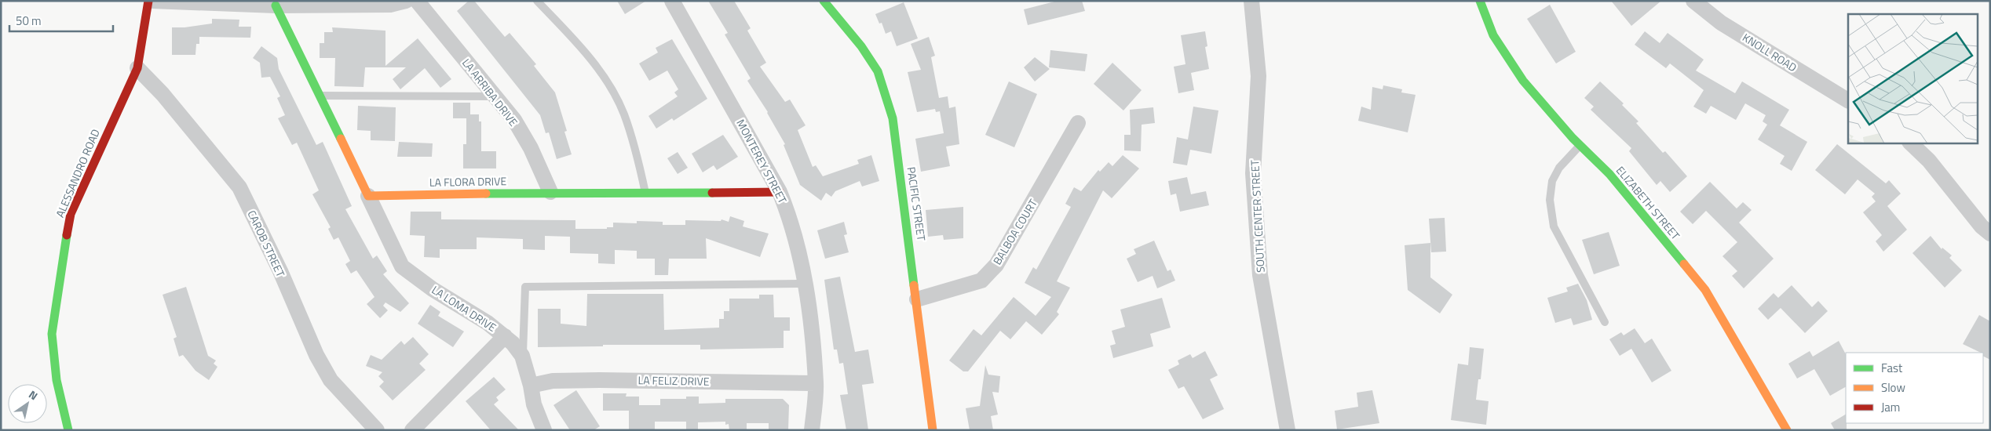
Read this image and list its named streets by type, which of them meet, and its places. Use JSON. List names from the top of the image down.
{
  "streets": {
    "street": [
      "KNOLL ROAD",
      "LA ARRIBA DRIVE",
      "MONTEREY STREET",
      "ALESSANDRO ROAD",
      "LA FLORA DRIVE",
      "ELIZABETH STREET",
      "PACIFIC STREET",
      "SOUTH CENTER STREET",
      "BALBOA COURT",
      "CAROB STREET",
      "LA LOMA DRIVE",
      "LA FELIZ DRIVE"
    ]
  },
  "crossings": [
    ["LA ARRIBA DRIVE", "LA FLORA DRIVE"],
    ["MONTEREY STREET", "LA FLORA DRIVE"],
    ["MONTEREY STREET", "LA FELIZ DRIVE"],
    ["ALESSANDRO ROAD", "CAROB STREET"],
    ["LA FLORA DRIVE", "LA LOMA DRIVE"],
    ["PACIFIC STREET", "BALBOA COURT"],
    ["LA LOMA DRIVE", "LA FELIZ DRIVE"]
  ],
  "legend": ["Fast", "Slow", "Jam"],
  "scale_bar": "50 m",
  "north": "top right"
}
